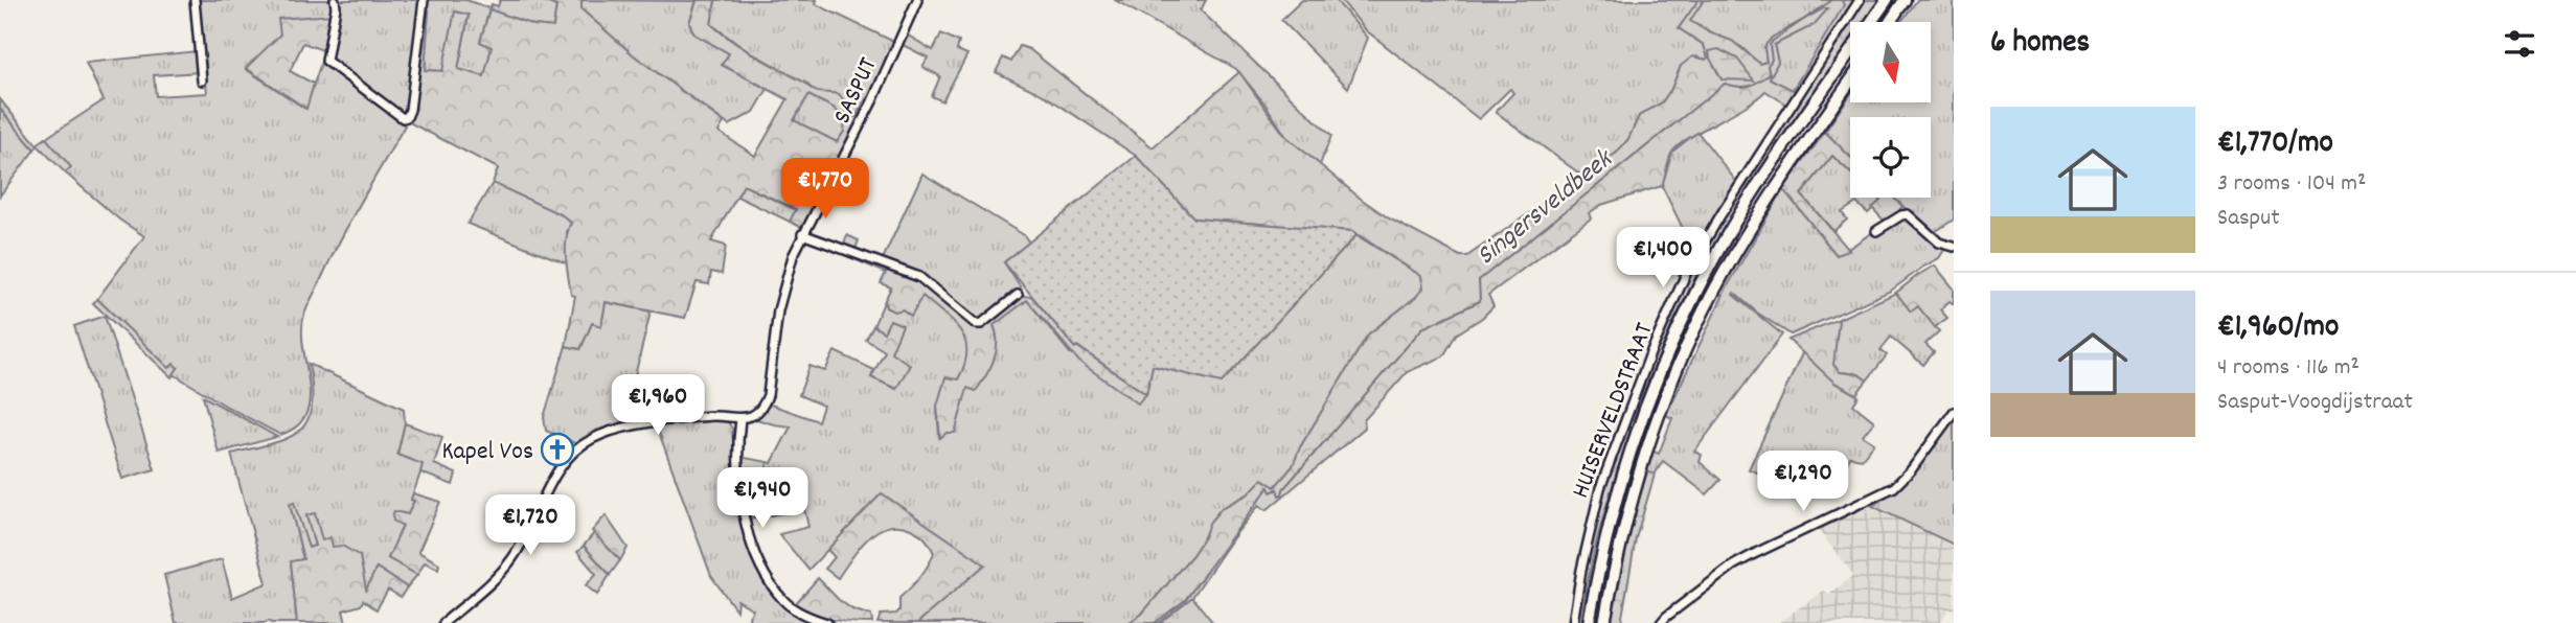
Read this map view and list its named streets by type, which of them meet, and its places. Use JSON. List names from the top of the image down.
{
  "streets": {
    "street": ["SASPUT", "HUISERVELDSTRAAT"]
  },
  "water": ["Singersveldbeek"],
  "places": {
    "church": ["Kapel Vos"]
  },
  "north": "bottom",
  "page": {
    "heading": "6 homes",
    "list": [
      {
        "name": "€1,770/mo",
        "note": "3 rooms · 104 m² · Sasput"
      },
      {
        "name": "€1,960/mo",
        "note": "4 rooms · 116 m² · Sasput-Voogdijstraat"
      }
    ],
    "price": [
      "€1,770",
      "€1,400",
      "€1,960",
      "€1,290",
      "€1,940",
      "€1,720"
    ]
  }
}
